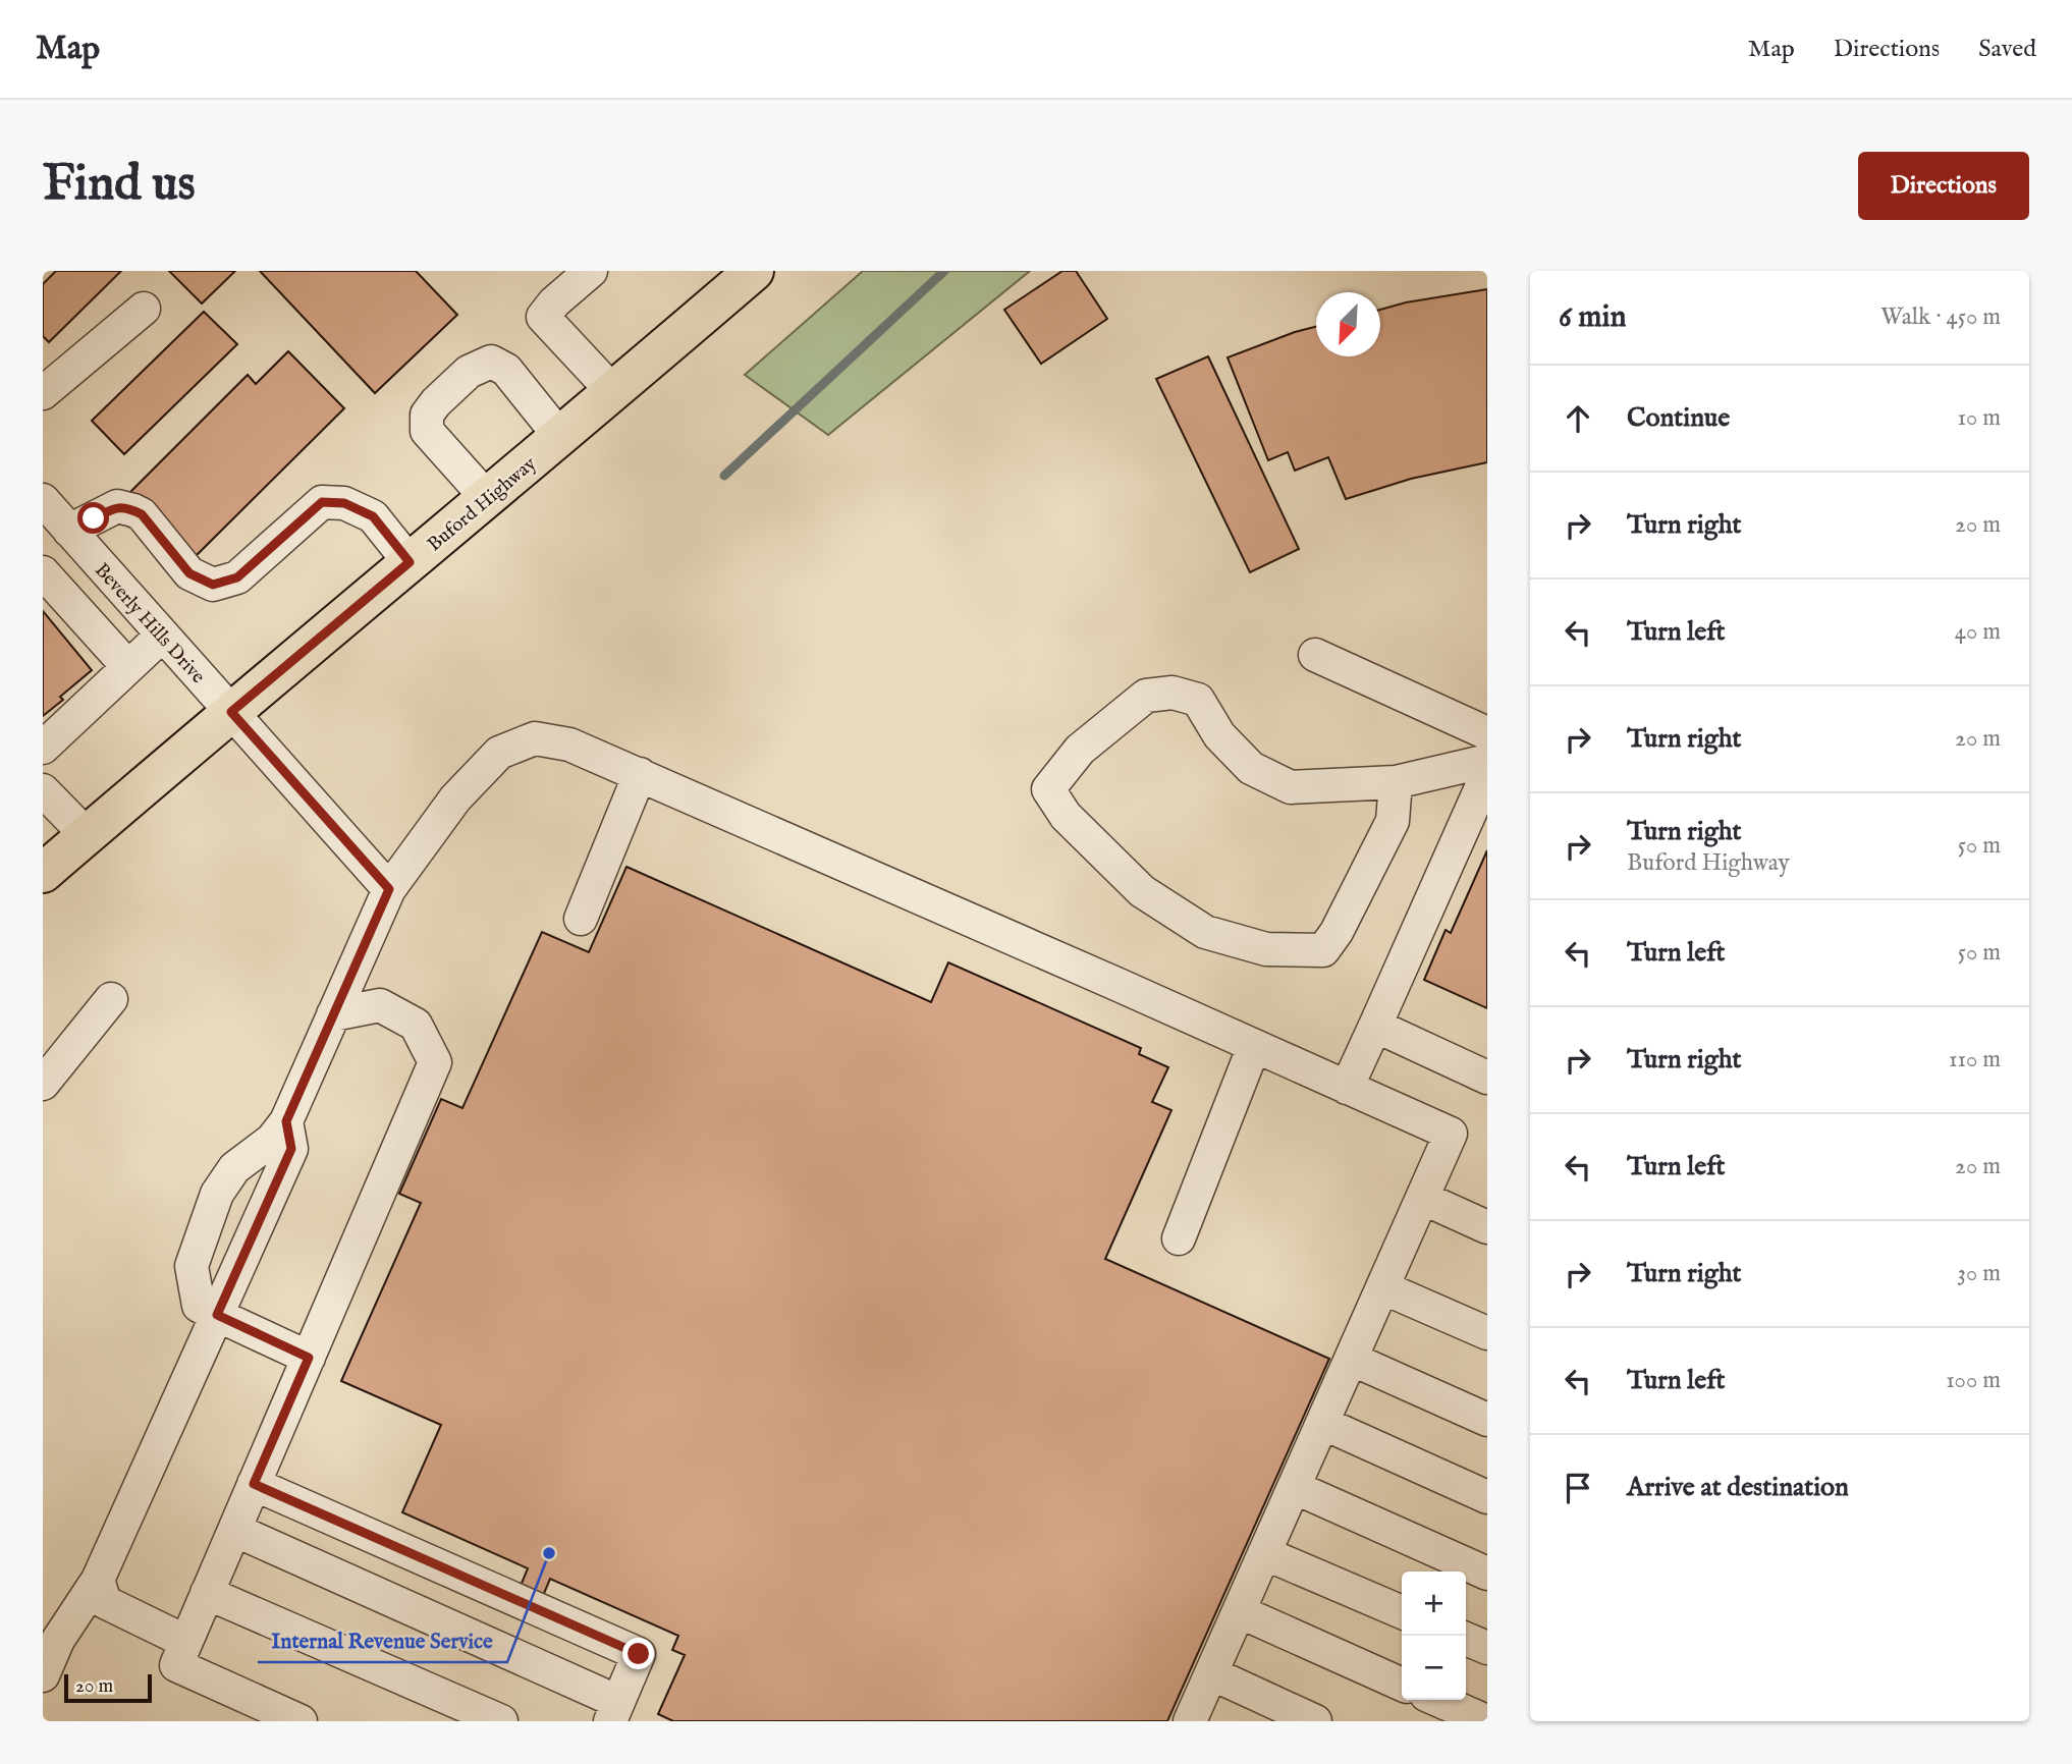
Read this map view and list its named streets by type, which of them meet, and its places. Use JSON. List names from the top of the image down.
{
  "streets": {
    "main road": ["Buford Highway"],
    "street": ["Beverly Hills Drive"]
  },
  "crossings": [
    ["Buford Highway", "Beverly Hills Drive"]
  ],
  "places": ["Internal Revenue Service"],
  "scale_bar": "20 m",
  "north": "bottom left",
  "page": {
    "header": "Map",
    "nav": ["Map", "Directions", "Saved"],
    "buttons": "Directions",
    "title": "Find us",
    "heading": ["6 min", "Walk · 450 m"],
    "list": [
      ["Continue", "10 m"],
      ["Turn right", "20 m"],
      ["Turn left", "40 m"],
      ["Turn right", "20 m"],
      ["Turn right", "Buford Highway", "50 m"],
      ["Turn left", "50 m"],
      ["Turn right", "110 m"],
      ["Turn left", "20 m"],
      ["Turn right", "30 m"],
      ["Turn left", "100 m"],
      "Arrive at destination"
    ],
    "map_buttons": ["+", "−"],
    "scale": "20 m"
  }
}
